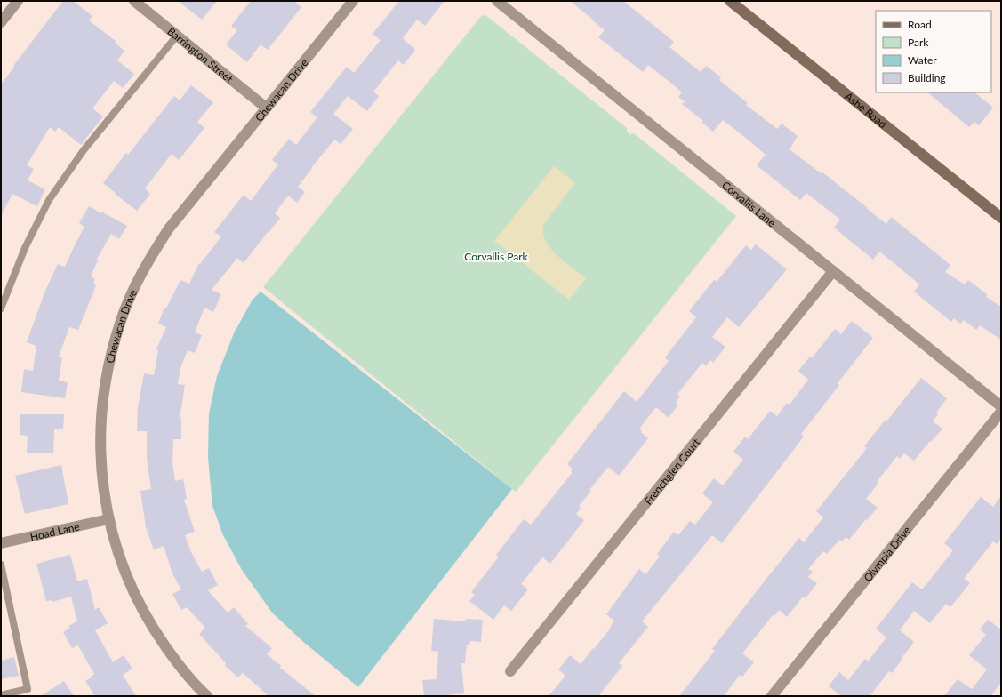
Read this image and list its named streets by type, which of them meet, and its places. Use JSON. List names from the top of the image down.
{
  "streets": {
    "street": [
      "Barrington Street",
      "Chewacan Drive",
      "Ashe Road",
      "Corvallis Lane",
      "Frenchglen Court",
      "Hoad Lane",
      "Olympia Drive"
    ]
  },
  "crossings": [
    ["Barrington Street", "Chewacan Drive"],
    ["Chewacan Drive", "Hoad Lane"],
    ["Corvallis Lane", "Frenchglen Court"]
  ],
  "parks": ["Corvallis Park"],
  "legend": [
    "Road",
    "Park",
    "Water",
    "Building"
  ]
}
